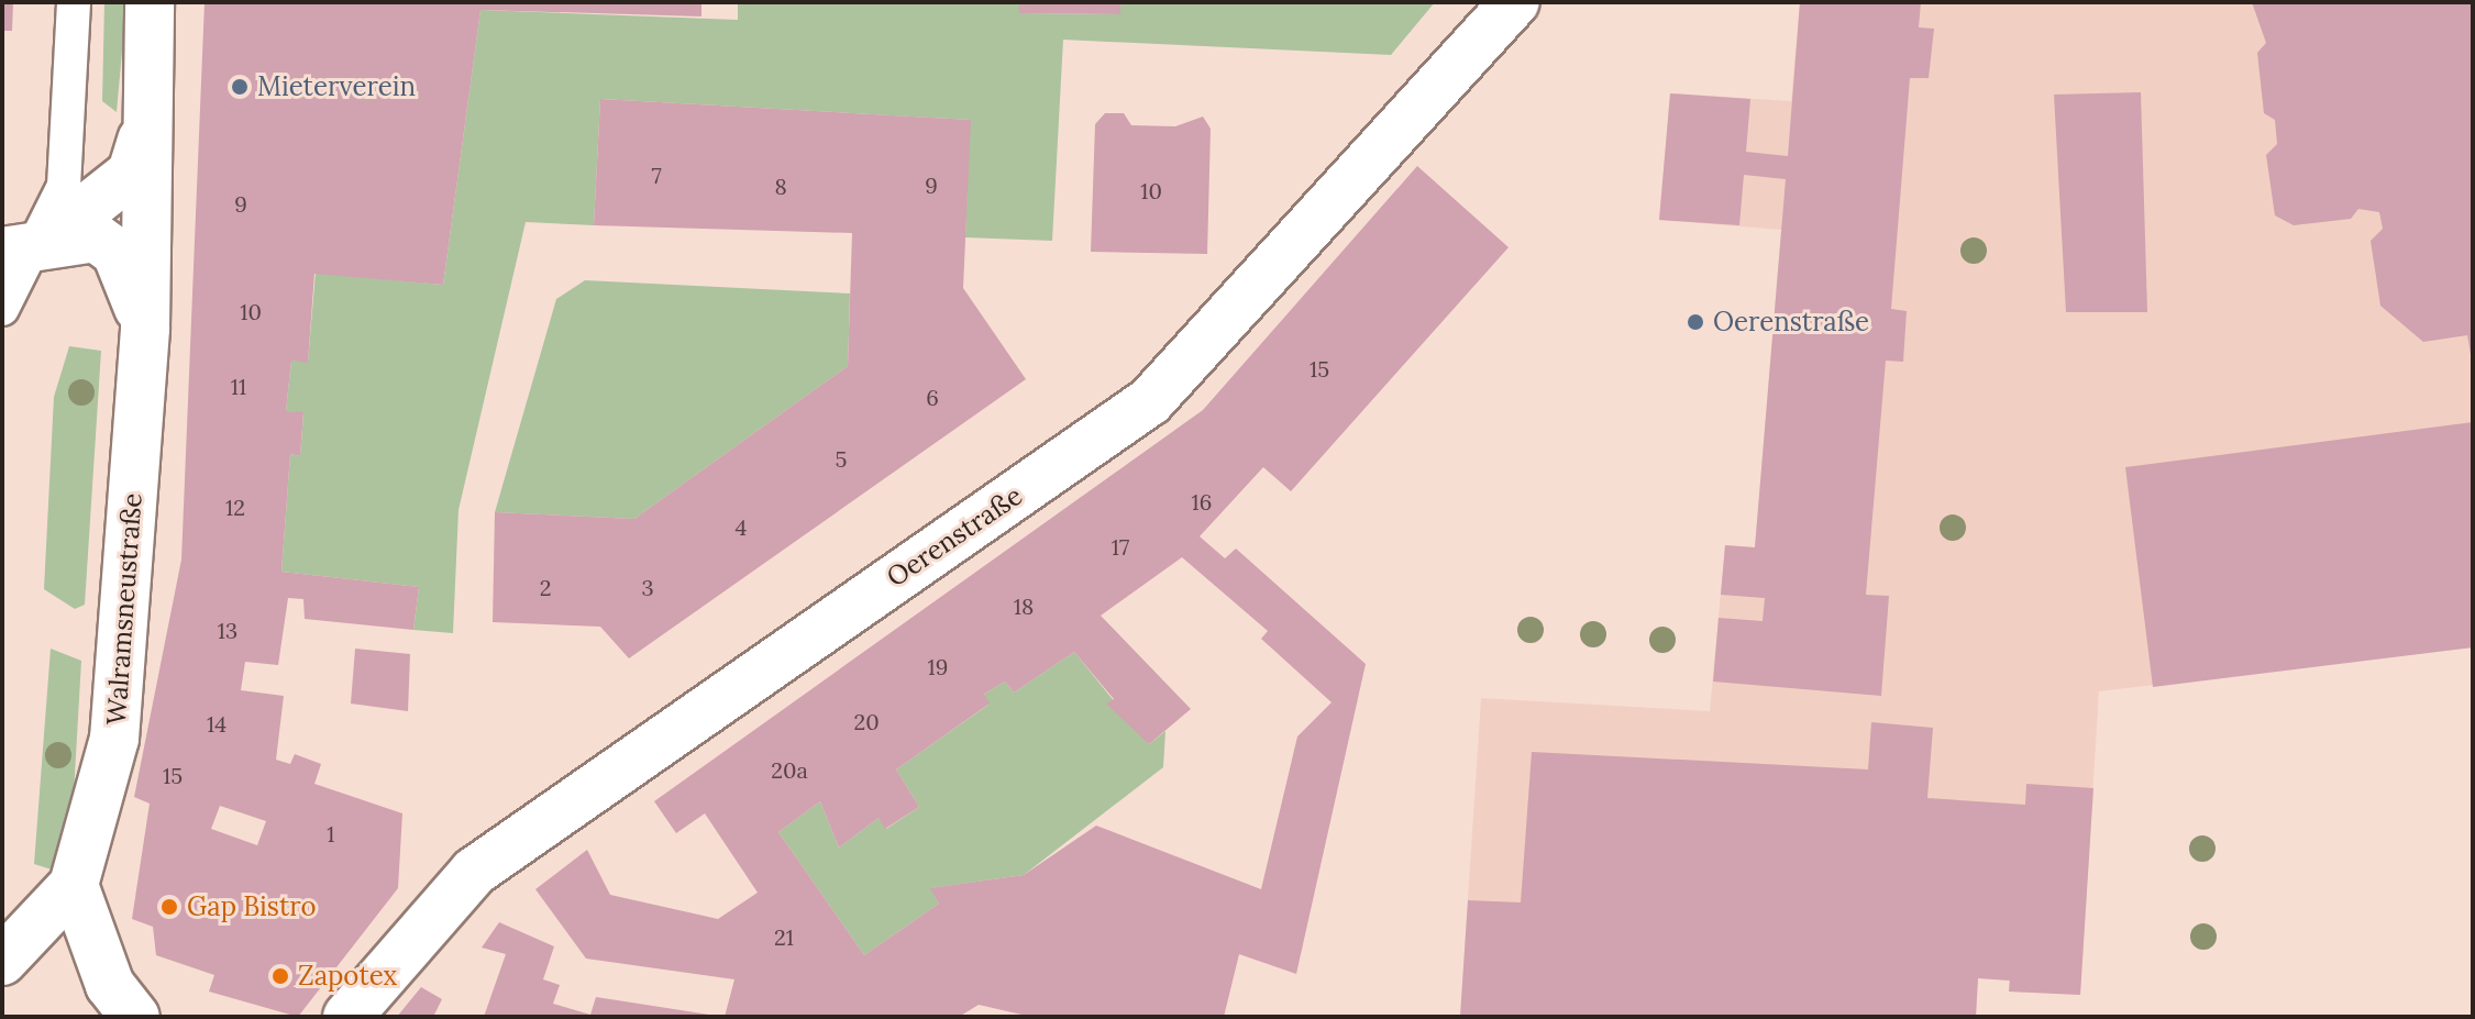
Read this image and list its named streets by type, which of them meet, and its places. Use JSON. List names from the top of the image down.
{
  "streets": {
    "street": ["Oerenstraße", "Walramsneustraße"]
  },
  "places": [
    "Mieterverein",
    "Oerenstraße",
    "Gap Bistro",
    "Zapotex"
  ],
  "house_numbers": [
    "7",
    "9",
    "8",
    "10",
    "9",
    "10",
    "15",
    "11",
    "6",
    "5",
    "16",
    "12",
    "4",
    "17",
    "2",
    "3",
    "18",
    "13",
    "19",
    "20",
    "14",
    "20a",
    "15",
    "1",
    "21"
  ]
}
